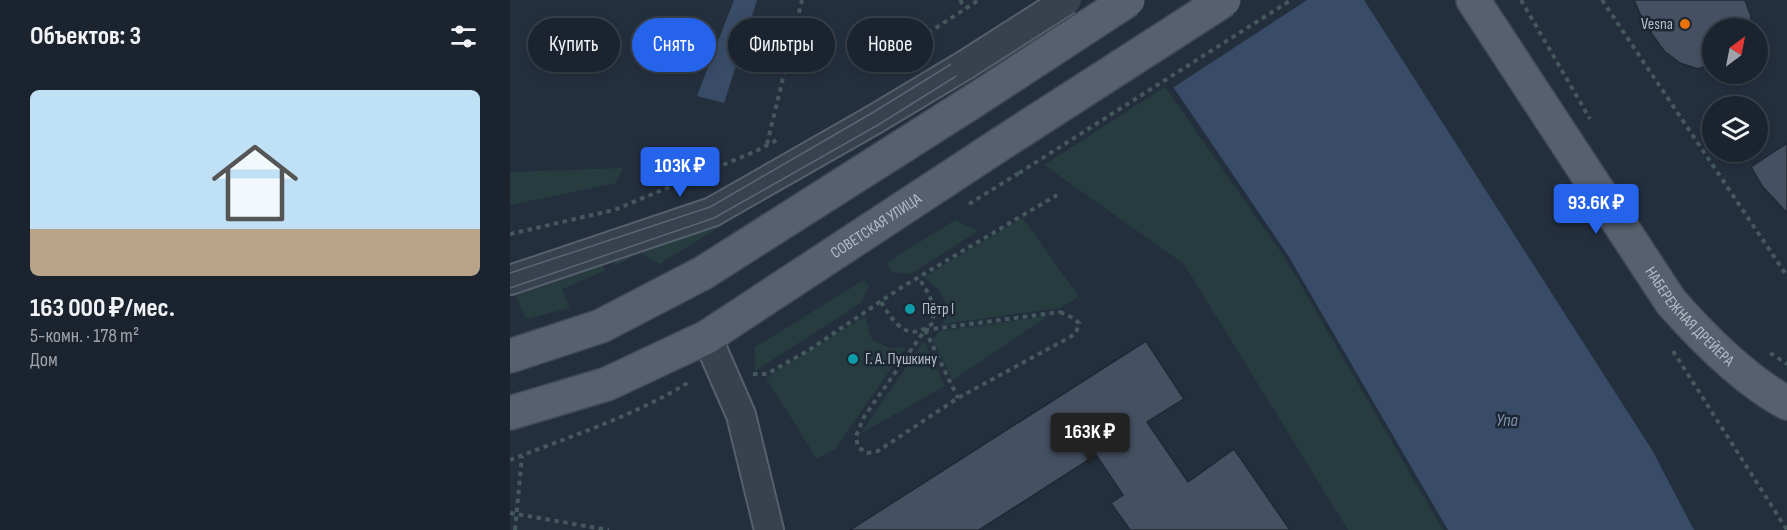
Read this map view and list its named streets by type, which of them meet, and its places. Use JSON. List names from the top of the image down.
{
  "streets": {
    "main road": ["СОВЕТСКАЯ УЛИЦА", "НАБЕРЕЖНАЯ ДРЕЙЕРА"]
  },
  "water": ["Упа"],
  "places": ["Vesna", "Пётр I", "Г. А. Пушкину"],
  "north": "top right",
  "page": {
    "heading": "Объектов: 3",
    "chip": [
      "Купить",
      "Снять",
      "Фильтры",
      "Новое"
    ],
    "list": [
      {
        "name": "163 000 ₽/мес.",
        "note": "5-комн. · 178 m² · Дом"
      }
    ],
    "price": ["103K ₽", "93.6K ₽", "163K ₽"]
  }
}
